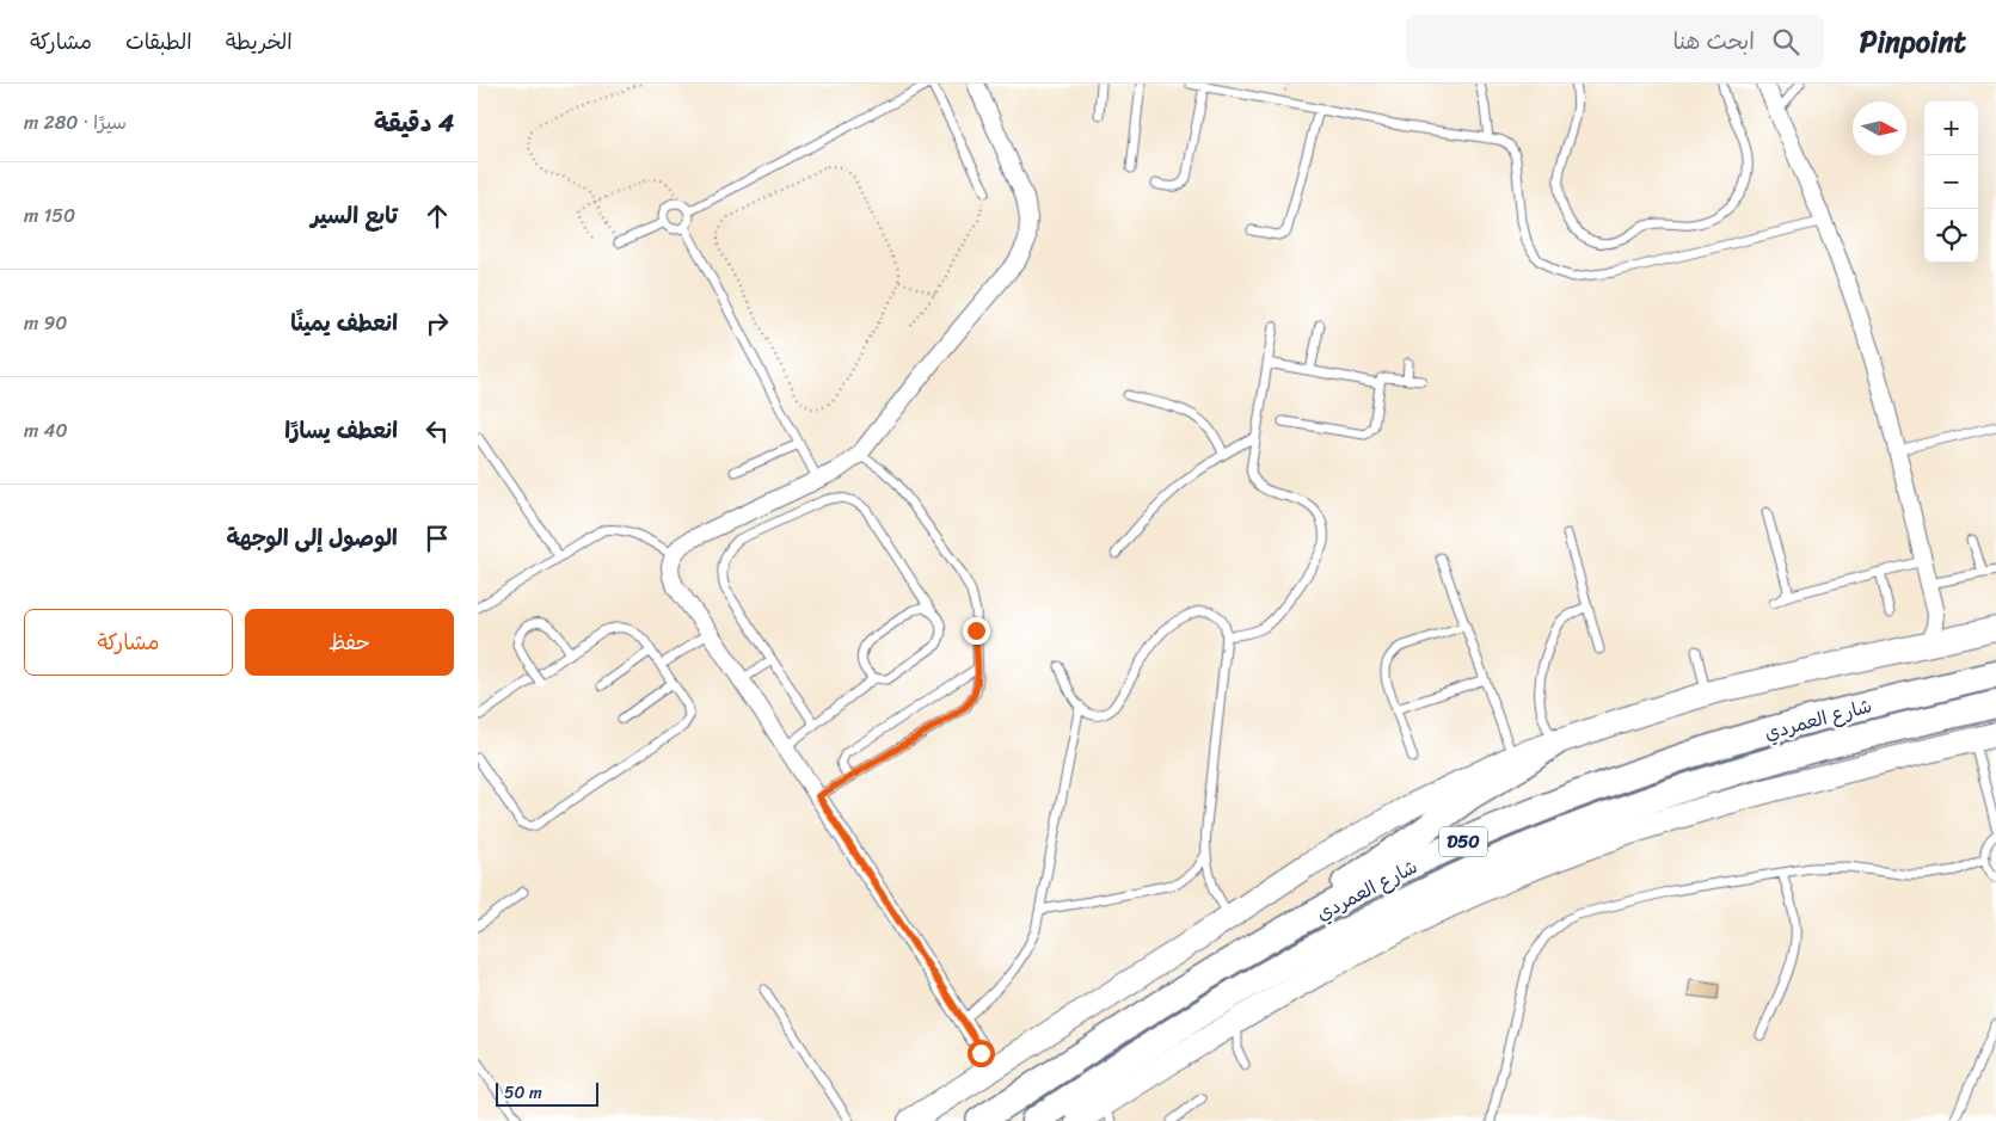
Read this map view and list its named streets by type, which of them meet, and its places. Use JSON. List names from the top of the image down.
{
  "streets": {
    "main road": ["شارع العمردي", "D50"]
  },
  "scale_bar": "50 m",
  "north": "right",
  "page": {
    "header": "Pinpoint",
    "search": "ابحث هنا",
    "nav": ["الخريطة", "الطبقات", "مشاركة"],
    "heading": ["4 دقيقة", "سيرًا · 280 m"],
    "map_buttons": ["+", "−"],
    "list": [
      ["تابع السير", "150 m"],
      ["انعطف يمينًا", "90 m"],
      ["انعطف يسارًا", "40 m"],
      "الوصول إلى الوجهة"
    ],
    "buttons": ["حفظ", "مشاركة"],
    "scale": "50 m"
  }
}
